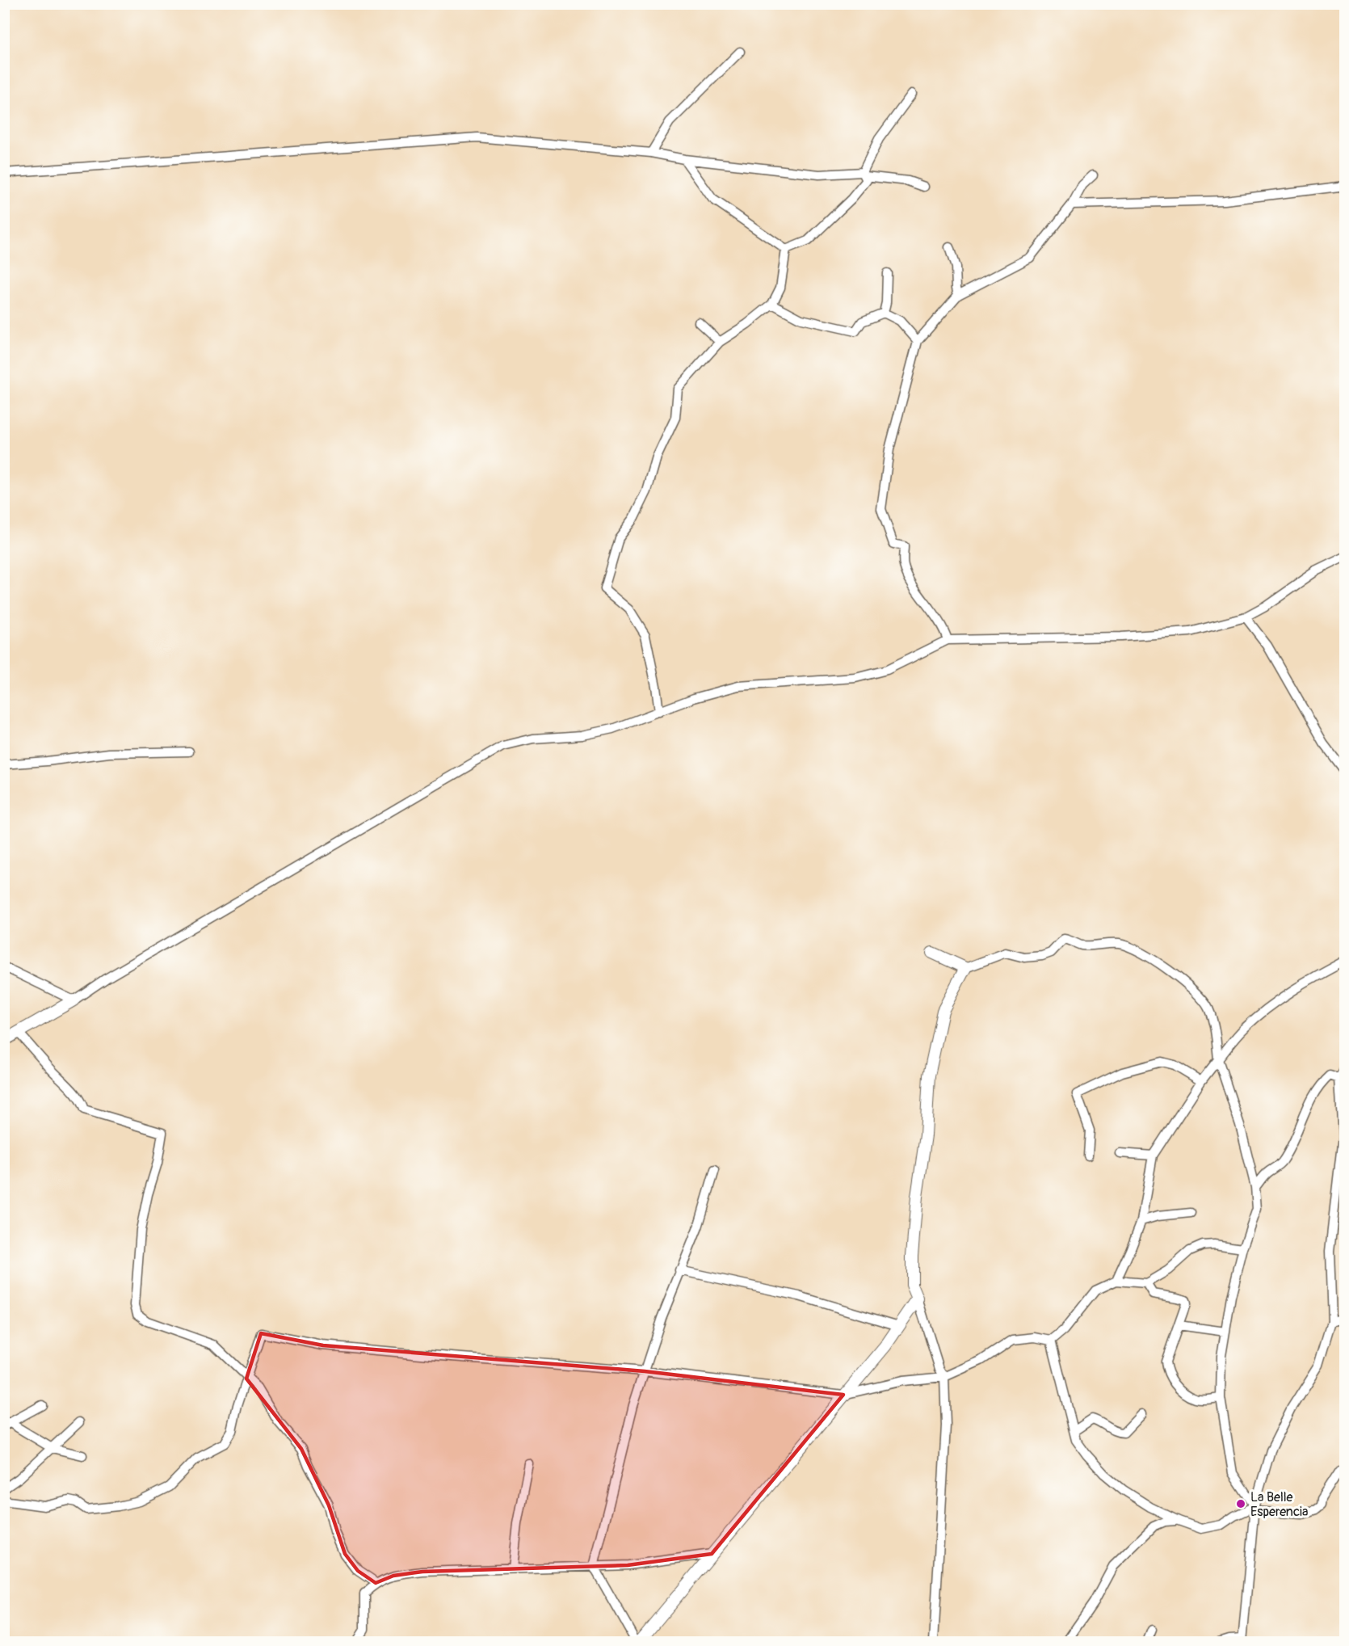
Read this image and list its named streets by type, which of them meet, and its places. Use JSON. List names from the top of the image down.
{
  "places": ["La Belle Esperencia"]
}
